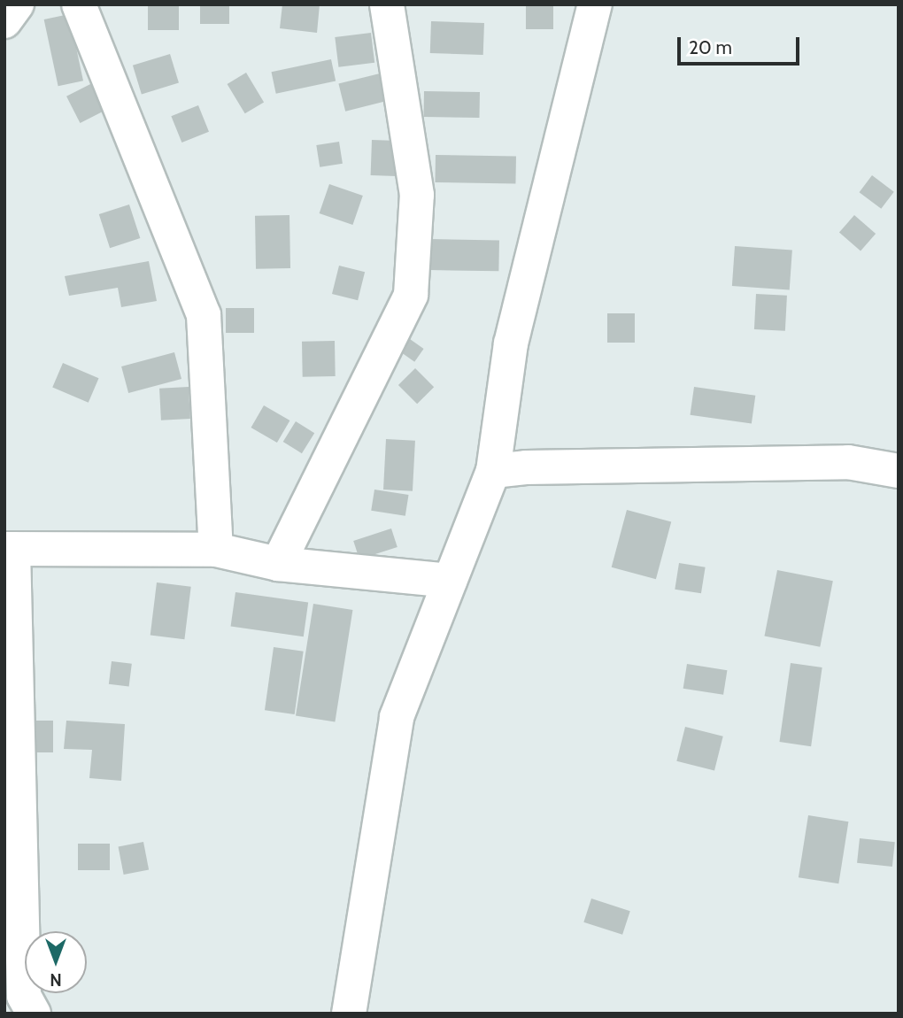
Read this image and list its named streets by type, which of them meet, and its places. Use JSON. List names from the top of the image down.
{
  "scale_bar": "20 m",
  "north": "bottom"
}
